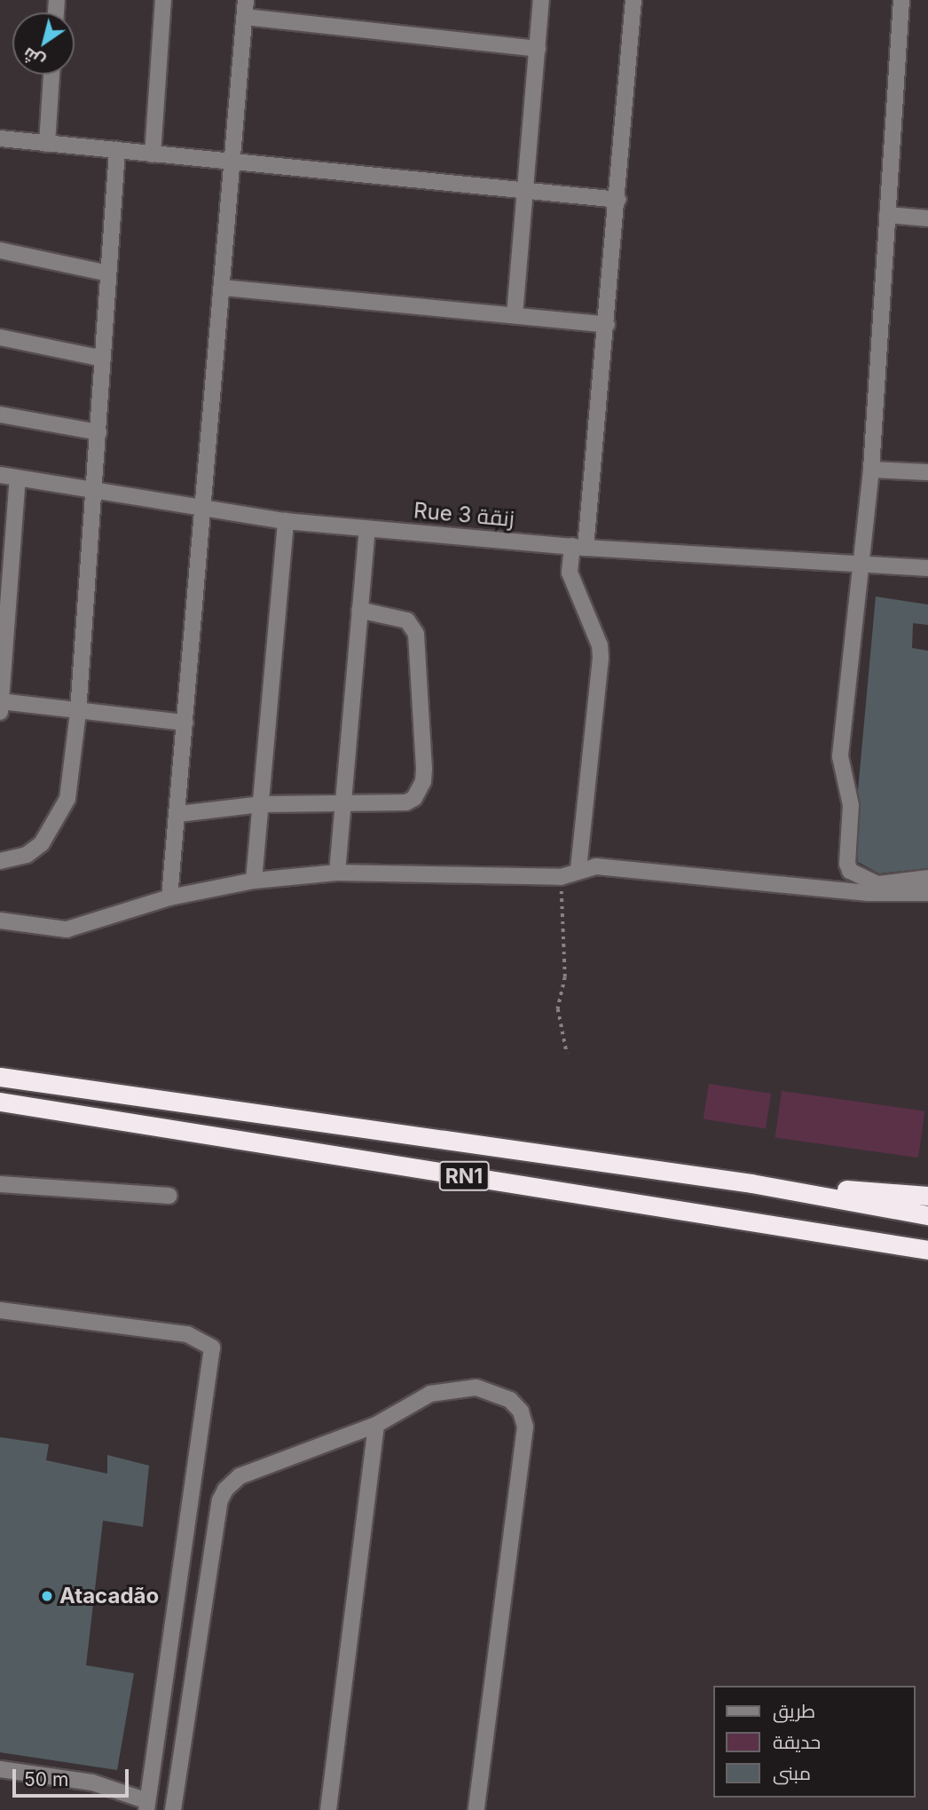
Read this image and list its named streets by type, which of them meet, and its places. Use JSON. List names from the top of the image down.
{
  "streets": {
    "highway": ["RN1"],
    "street": ["Rue 3 زنقة"]
  },
  "places": ["Atacadão"],
  "legend": ["طريق", "حديقة", "مبنى"],
  "scale_bar": "50 m",
  "north": "bottom left"
}
